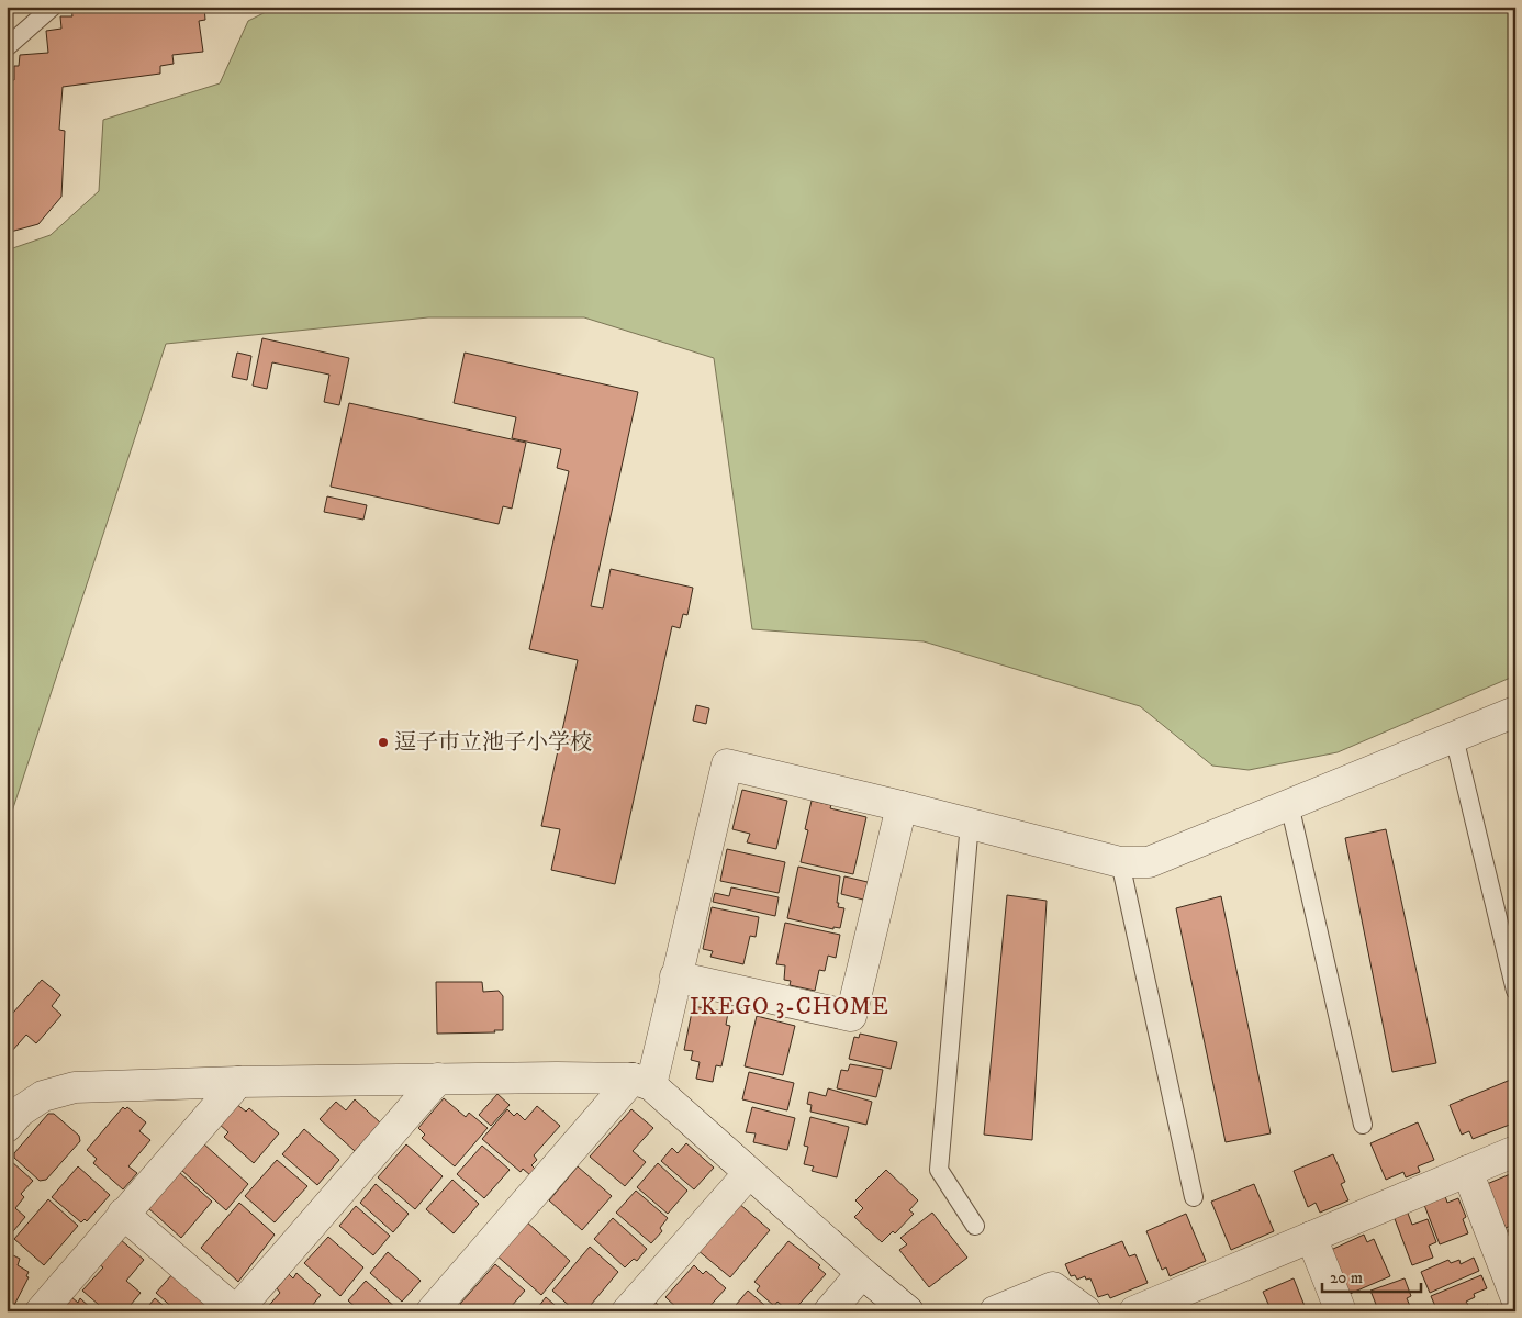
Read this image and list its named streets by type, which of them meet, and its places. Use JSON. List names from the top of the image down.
{
  "districts": ["IKEGO 3-CHOME"],
  "places": ["逗子市立池子小学校"],
  "scale_bar": "20 m"
}
